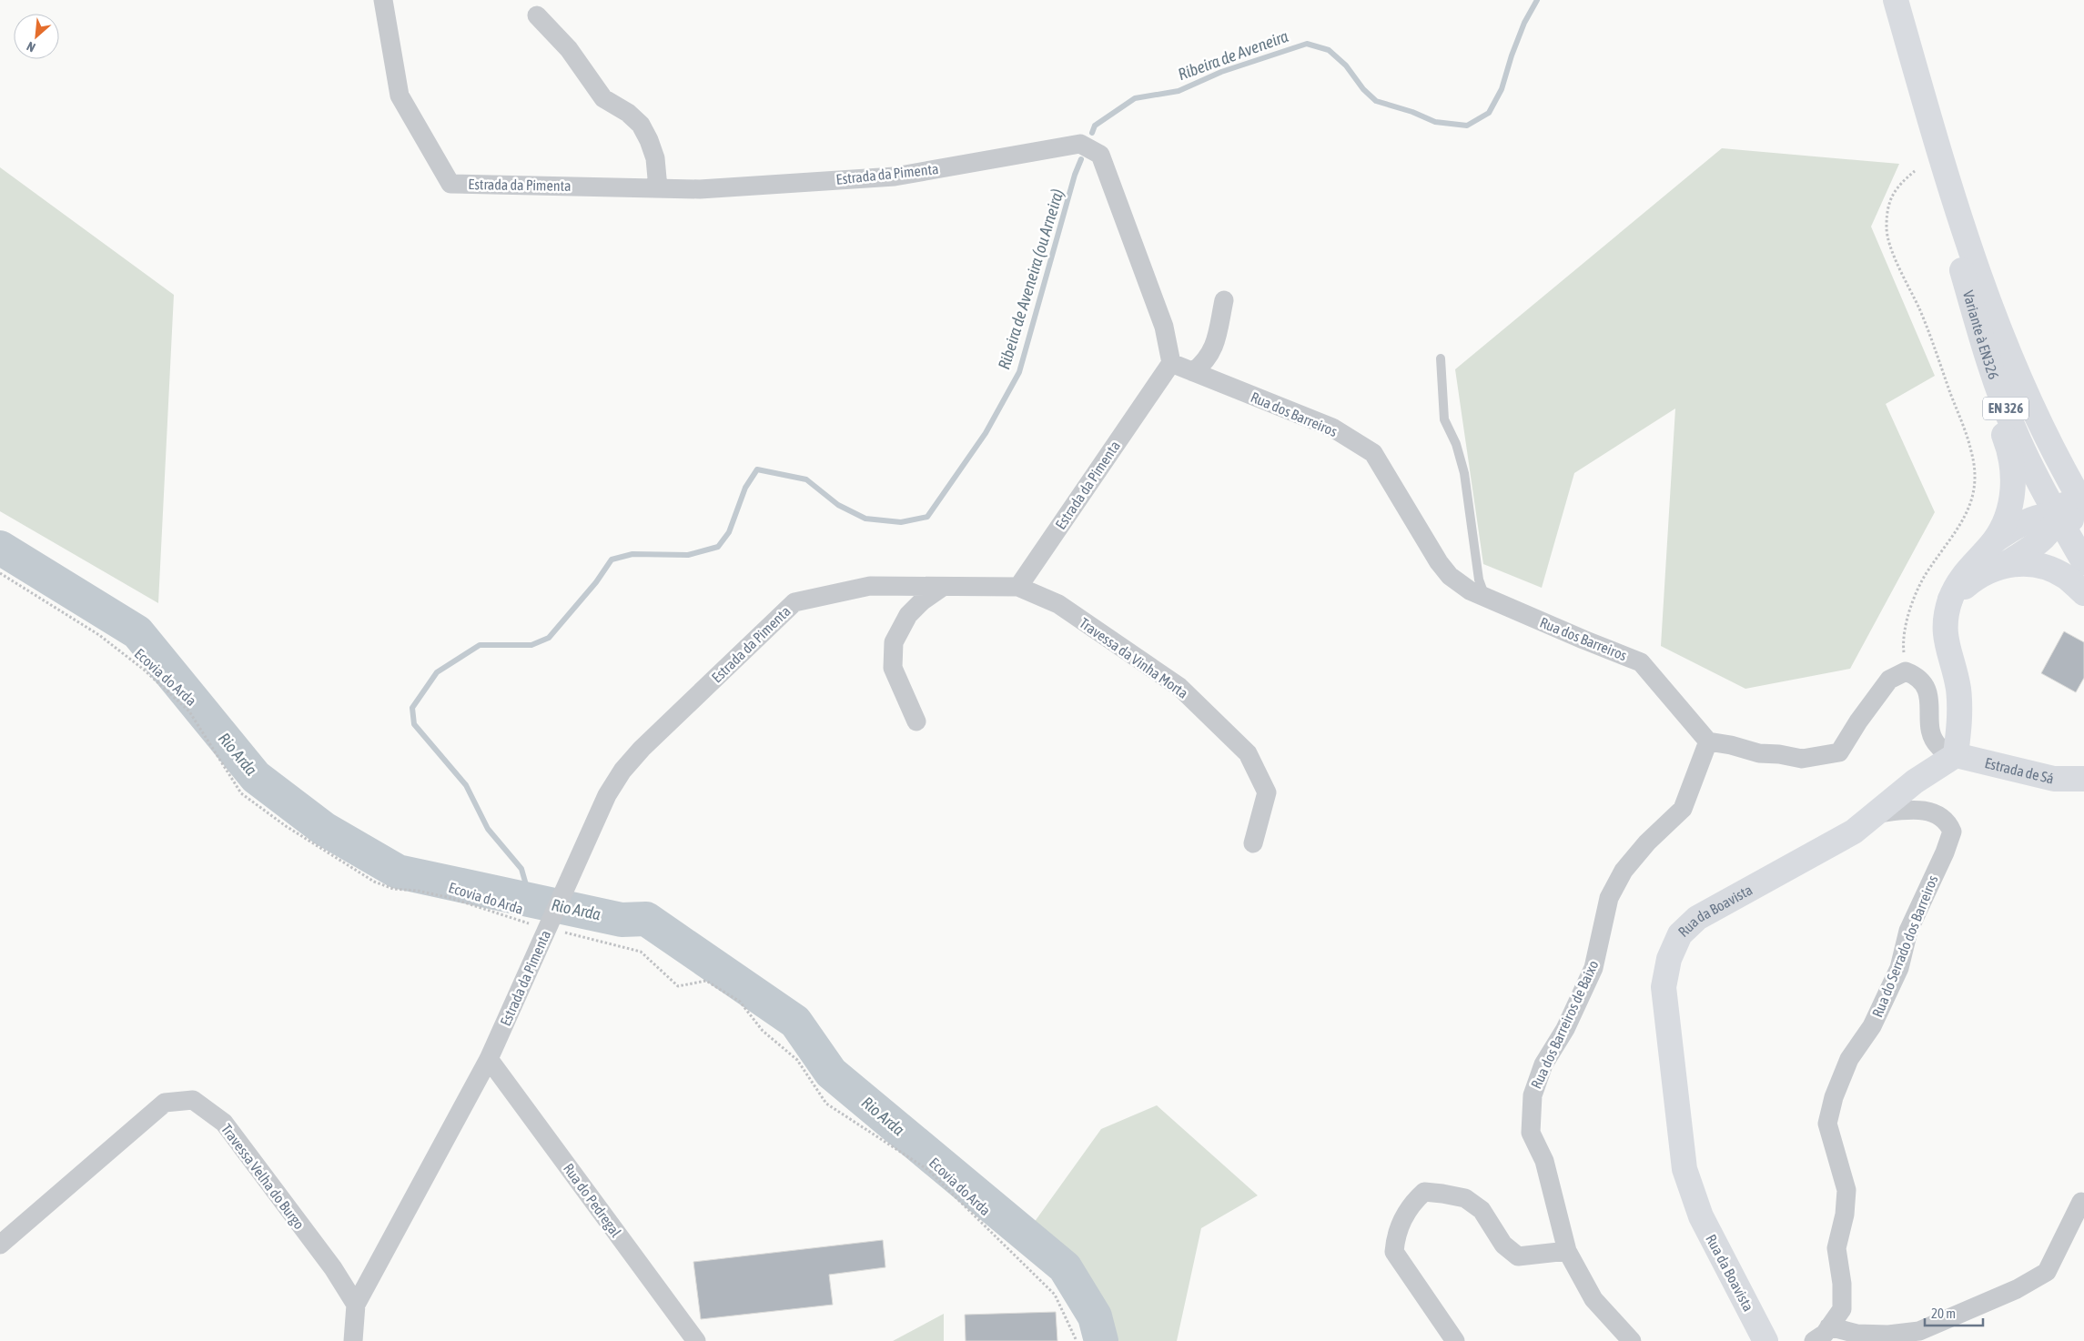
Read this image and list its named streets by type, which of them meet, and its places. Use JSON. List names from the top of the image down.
{
  "streets": {
    "main road": [
      "Variante à EN326",
      "EN 326",
      "Estrada de Sá",
      "Rua da Boavista"
    ],
    "street": [
      "Estrada da Pimenta",
      "Rua dos Barreiros",
      "Travessa da Vinha Morta",
      "Rua do Serrado dos Barreiros",
      "Rua dos Barreiros de Baixo",
      "Travessa Velha do Burgo",
      "Rua do Pedregal"
    ],
    "path": ["Ecovia do Arda"]
  },
  "crossings": [
    ["Estrada da Pimenta", "Rua dos Barreiros"],
    ["Estrada da Pimenta", "Travessa da Vinha Morta"],
    ["Estrada da Pimenta", "Ecovia do Arda"],
    ["Estrada da Pimenta", "Travessa Velha do Burgo"],
    ["Estrada da Pimenta", "Rua do Pedregal"],
    ["Rua dos Barreiros", "Rua dos Barreiros de Baixo"],
    ["Estrada de Sá", "Rua da Boavista"],
    ["Rua da Boavista", "Rua do Serrado dos Barreiros"]
  ],
  "water": ["Ribeira de Aveneira", "Ribeira de Aveneira (ou Arneira)", "Rio Arda"],
  "scale_bar": "20 m",
  "north": "bottom left"
}
